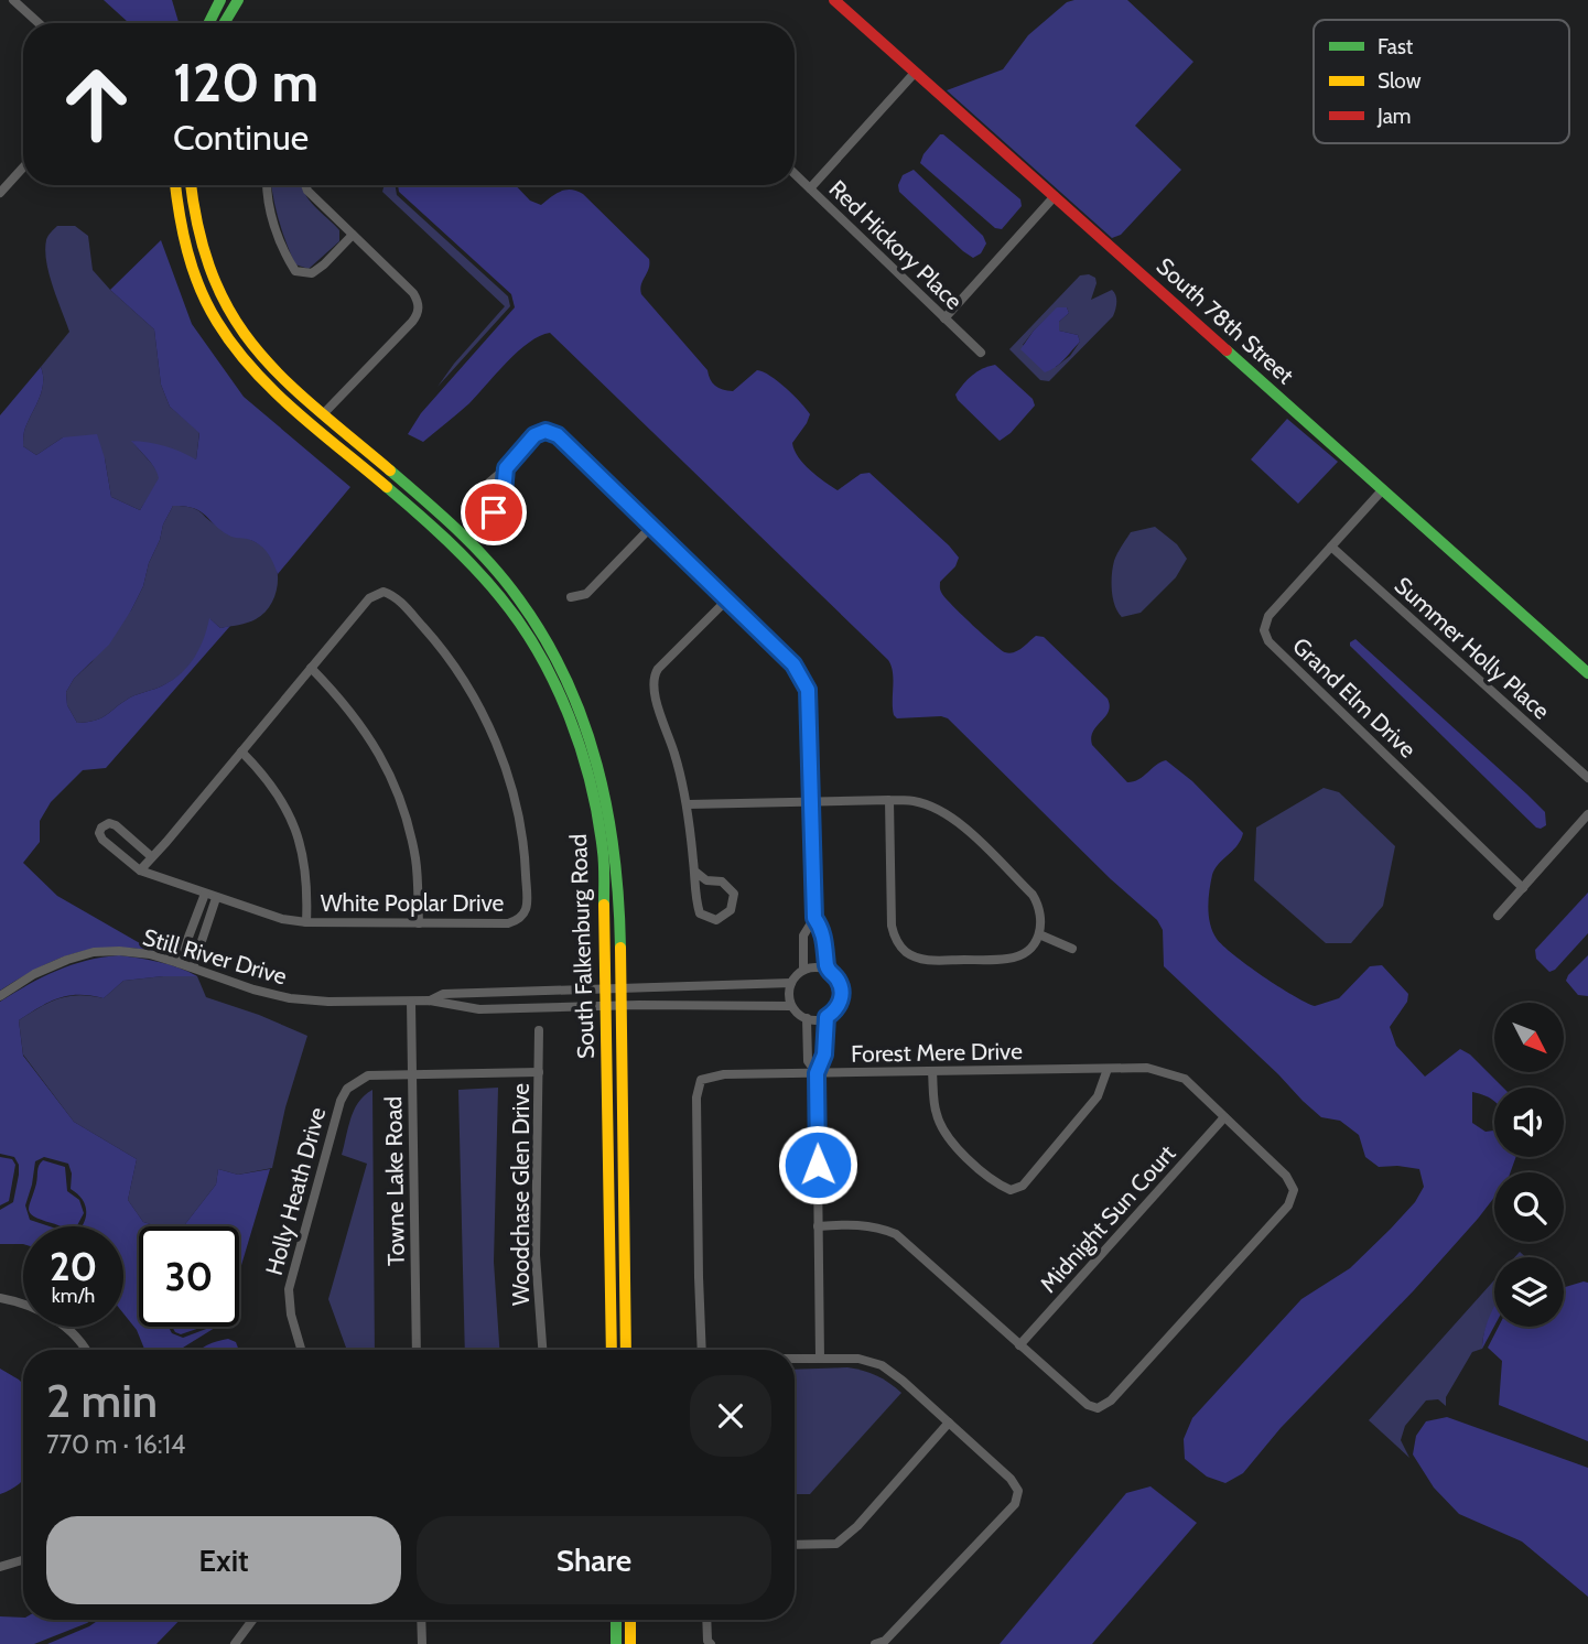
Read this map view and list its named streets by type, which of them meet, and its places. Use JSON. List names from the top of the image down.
{
  "streets": {
    "street": [
      "Red Hickory Place",
      "South 78th Street",
      "Summer Holly Place",
      "Grand Elm Drive",
      "White Poplar Drive",
      "South Falkenburg Road",
      "Still River Drive",
      "Forest Mere Drive",
      "Towne Lake Road",
      "Holly Heath Drive",
      "Woodchase Glen Drive",
      "Midnight Sun Court"
    ]
  },
  "crossings": [
    ["South 78th Street", "Grand Elm Drive"],
    ["Summer Holly Place", "Grand Elm Drive"],
    ["South Falkenburg Road", "Still River Drive"],
    ["Still River Drive", "Towne Lake Road"],
    ["Forest Mere Drive", "Midnight Sun Court"],
    ["Towne Lake Road", "Holly Heath Drive"],
    ["Holly Heath Drive", "Woodchase Glen Drive"]
  ],
  "legend": ["Fast", "Slow", "Jam"],
  "north": "bottom right",
  "page": {
    "turn": ["120 m", "Continue"],
    "speed": "20 km/h",
    "limit": "30",
    "heading": ["2 min", "770 m · 16:14"],
    "buttons": ["Exit", "Share"]
  }
}
